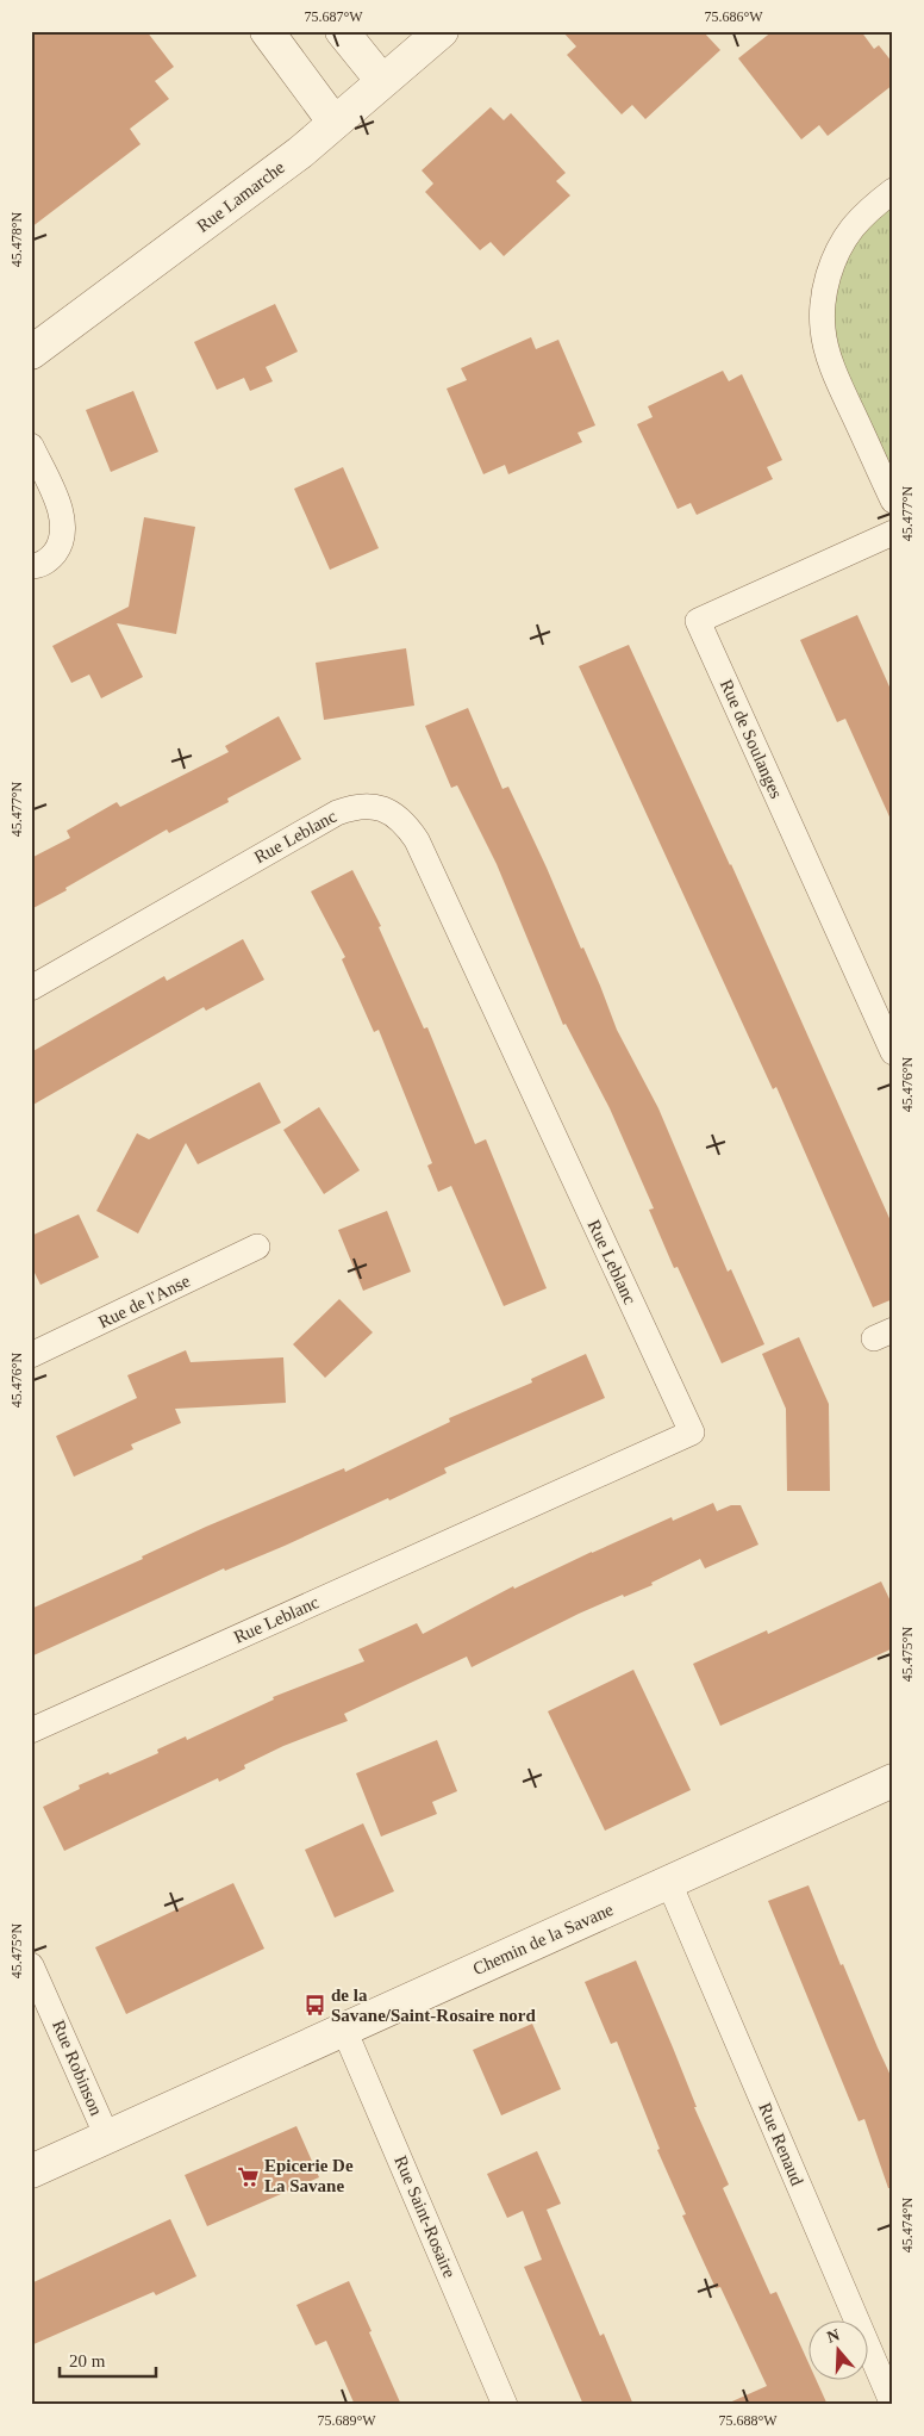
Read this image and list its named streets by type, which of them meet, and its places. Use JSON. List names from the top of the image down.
{
  "streets": {
    "street": [
      "Rue Lamarche",
      "Rue de Soulanges",
      "Rue Leblanc",
      "Rue de l'Anse",
      "Chemin de la Savane",
      "Rue Robinson",
      "Rue Renaud",
      "Rue Saint-Rosaire"
    ]
  },
  "crossings": [
    ["Chemin de la Savane", "Rue Robinson"],
    ["Chemin de la Savane", "Rue Renaud"],
    ["Chemin de la Savane", "Rue Saint-Rosaire"]
  ],
  "places": {
    "bus stop": ["de la Savane/Saint-Rosaire nord"],
    "supermarket": ["Epicerie De La Savane"]
  },
  "scale_bar": "20 m",
  "north": "top",
  "coordinates": [
    "75.687°W",
    "75.686°W",
    "45.478°N",
    "45.477°N",
    "45.476°N",
    "45.475°N",
    "45.474°N",
    "75.689°W",
    "75.688°W"
  ]
}
